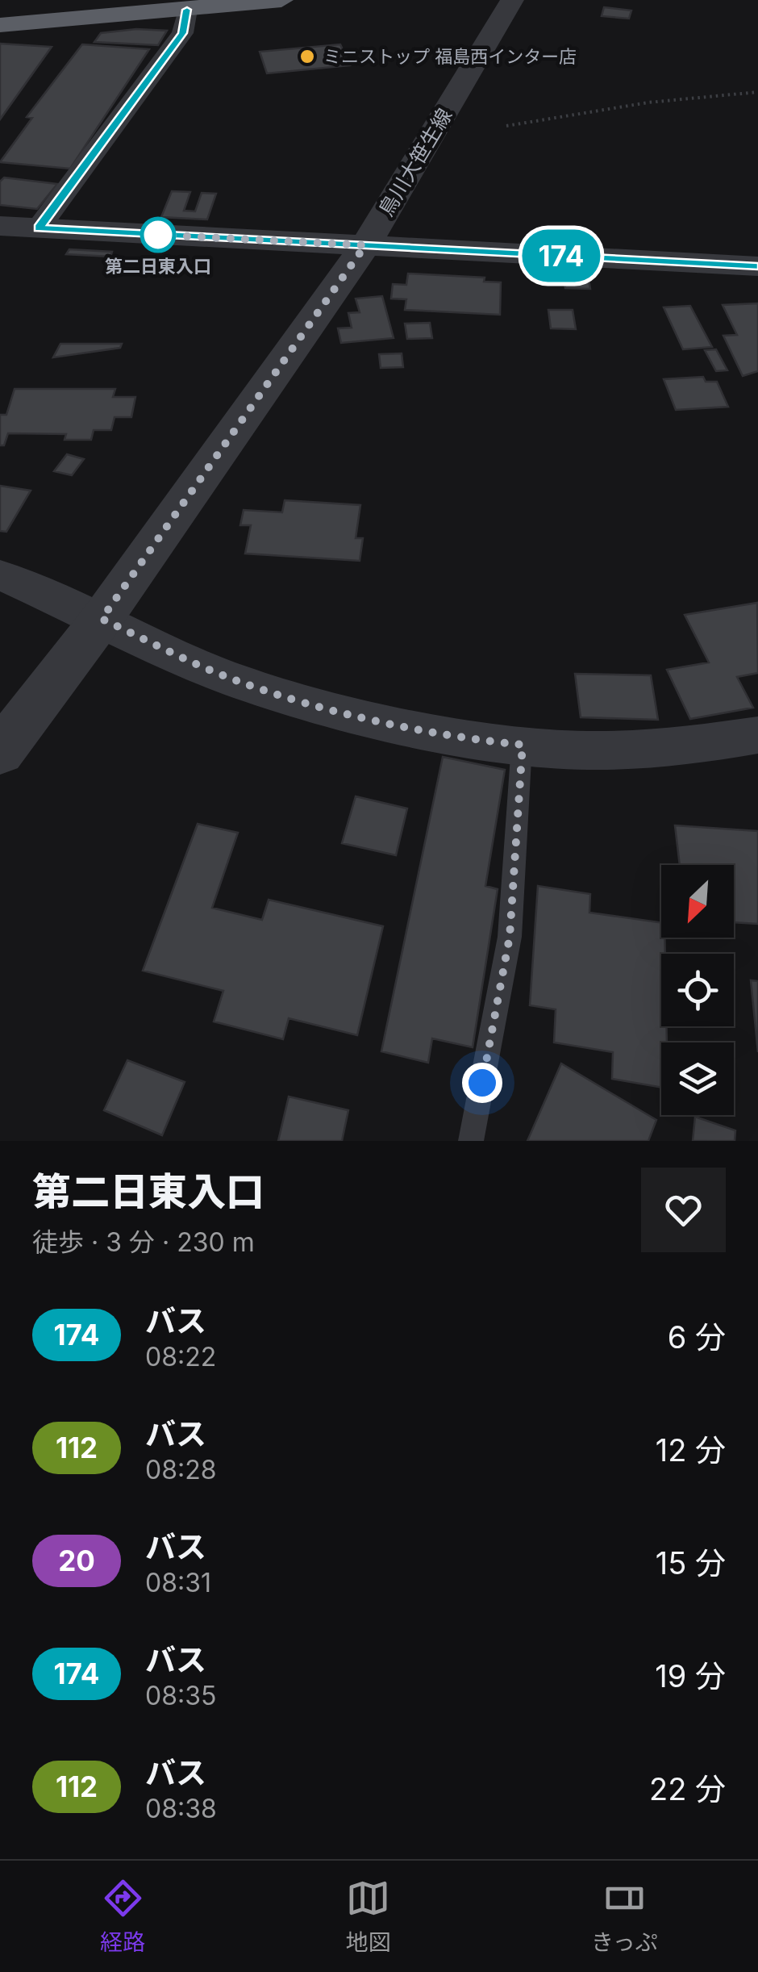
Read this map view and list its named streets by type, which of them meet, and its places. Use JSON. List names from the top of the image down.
{
  "streets": {
    "street": ["鳥川大笹生線"]
  },
  "places": ["ミニストップ 福島西インター店", "第二日東入口"],
  "lines": ["bus line 174"],
  "north": "bottom left",
  "page": {
    "on_map": "174",
    "heading": ["第二日東入口", "徒歩 · 3 分 · 230 m"],
    "list": [
      {
        "mark": "174",
        "name": "バス",
        "note": "08:22",
        "value": "6 分"
      },
      {
        "mark": "112",
        "name": "バス",
        "note": "08:28",
        "value": "12 分"
      },
      {
        "mark": "20",
        "name": "バス",
        "note": "08:31",
        "value": "15 分"
      },
      {
        "mark": "174",
        "name": "バス",
        "note": "08:35",
        "value": "19 分"
      },
      {
        "mark": "112",
        "name": "バス",
        "note": "08:38",
        "value": "22 分"
      }
    ],
    "tabs": ["経路", "地図", "きっぷ"]
  }
}
